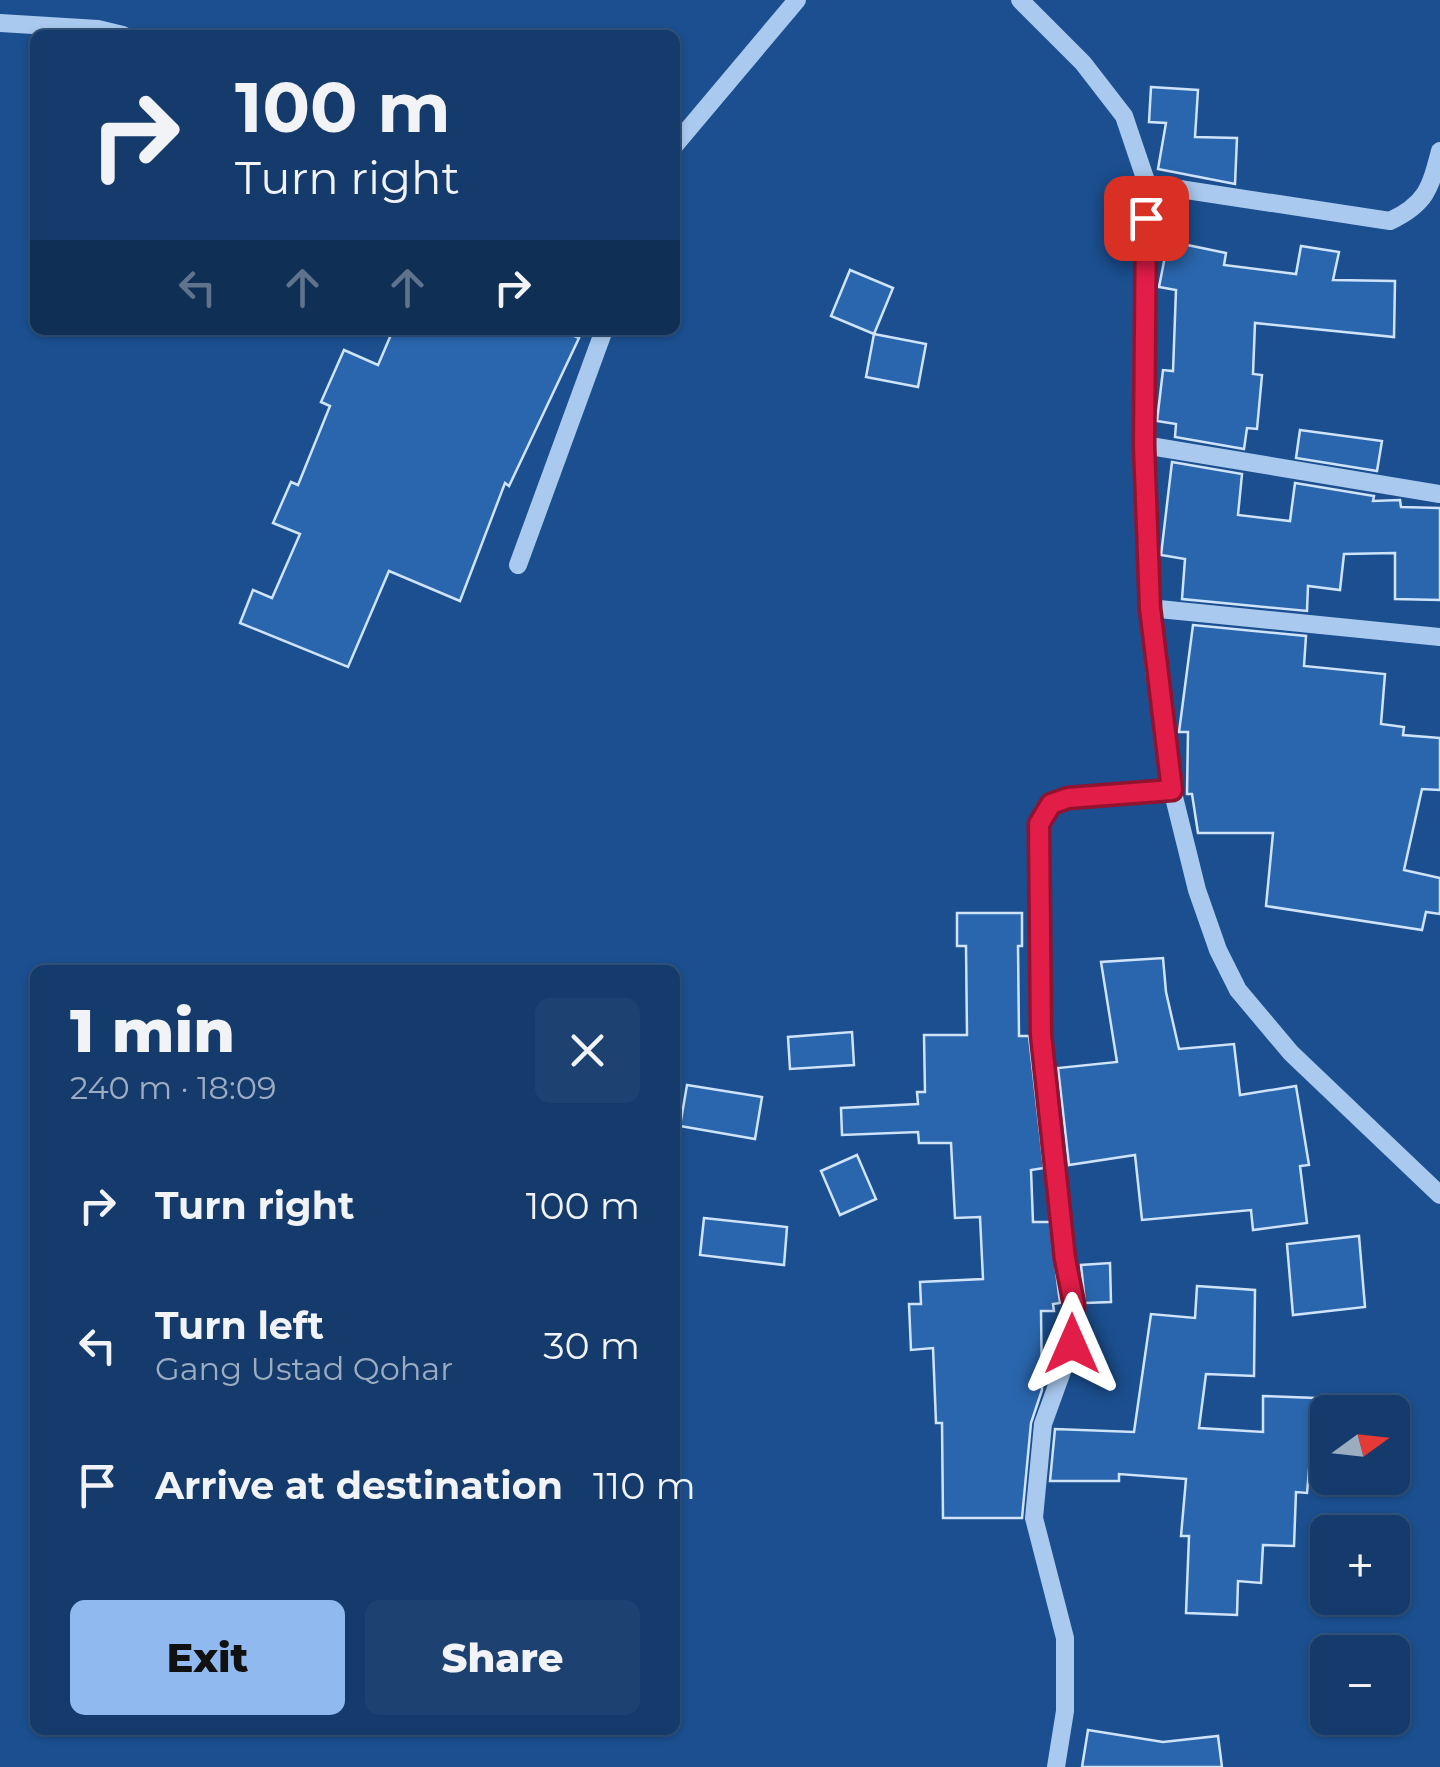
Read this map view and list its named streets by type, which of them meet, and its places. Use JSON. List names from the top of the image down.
{
  "north": "right",
  "page": {
    "turn": ["100 m", "Turn right"],
    "heading": ["1 min", "240 m · 18:09"],
    "list": [
      {
        "name": "Turn right",
        "value": "100 m"
      },
      {
        "name": "Turn left",
        "note": "Gang Ustad Qohar",
        "value": "30 m"
      },
      {
        "name": "Arrive at destination",
        "value": "110 m"
      }
    ],
    "map_buttons": ["+", "−"],
    "buttons": ["Exit", "Share"]
  }
}
